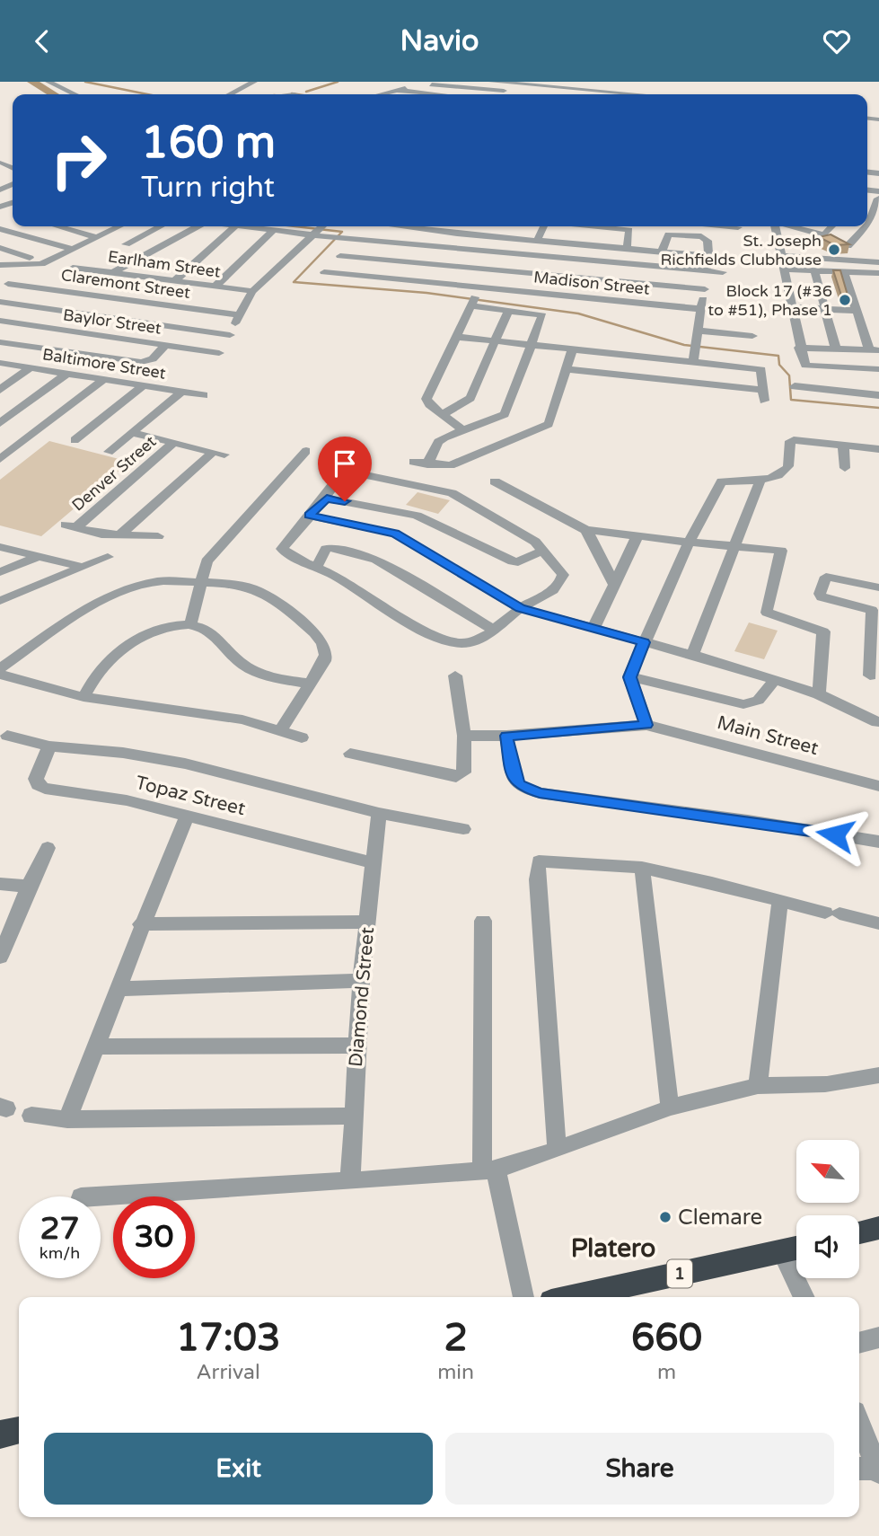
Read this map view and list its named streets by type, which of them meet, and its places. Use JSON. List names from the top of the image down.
{
  "streets": {
    "highway": ["1"],
    "street": [
      "Earlham Street",
      "Madison Street",
      "Claremont Street",
      "Baylor Street",
      "Baltimore Street",
      "Denver Street",
      "Main Street",
      "Topaz Street",
      "Diamond Street"
    ]
  },
  "crossings": [
    ["Topaz Street", "Diamond Street"]
  ],
  "districts": ["Platero"],
  "places": ["St. Joseph Richfields Clubhouse", "Block 17 (#36 to #51), Phase 1", "Clemare"],
  "north": "top left",
  "page": {
    "header": "Navio",
    "turn": ["160 m", "Turn right"],
    "speed": "27 km/h",
    "limit": "30",
    "eta": [
      "17:03",
      "Arrival",
      "2",
      "min",
      "660",
      "m"
    ],
    "buttons": ["Exit", "Share"]
  }
}
